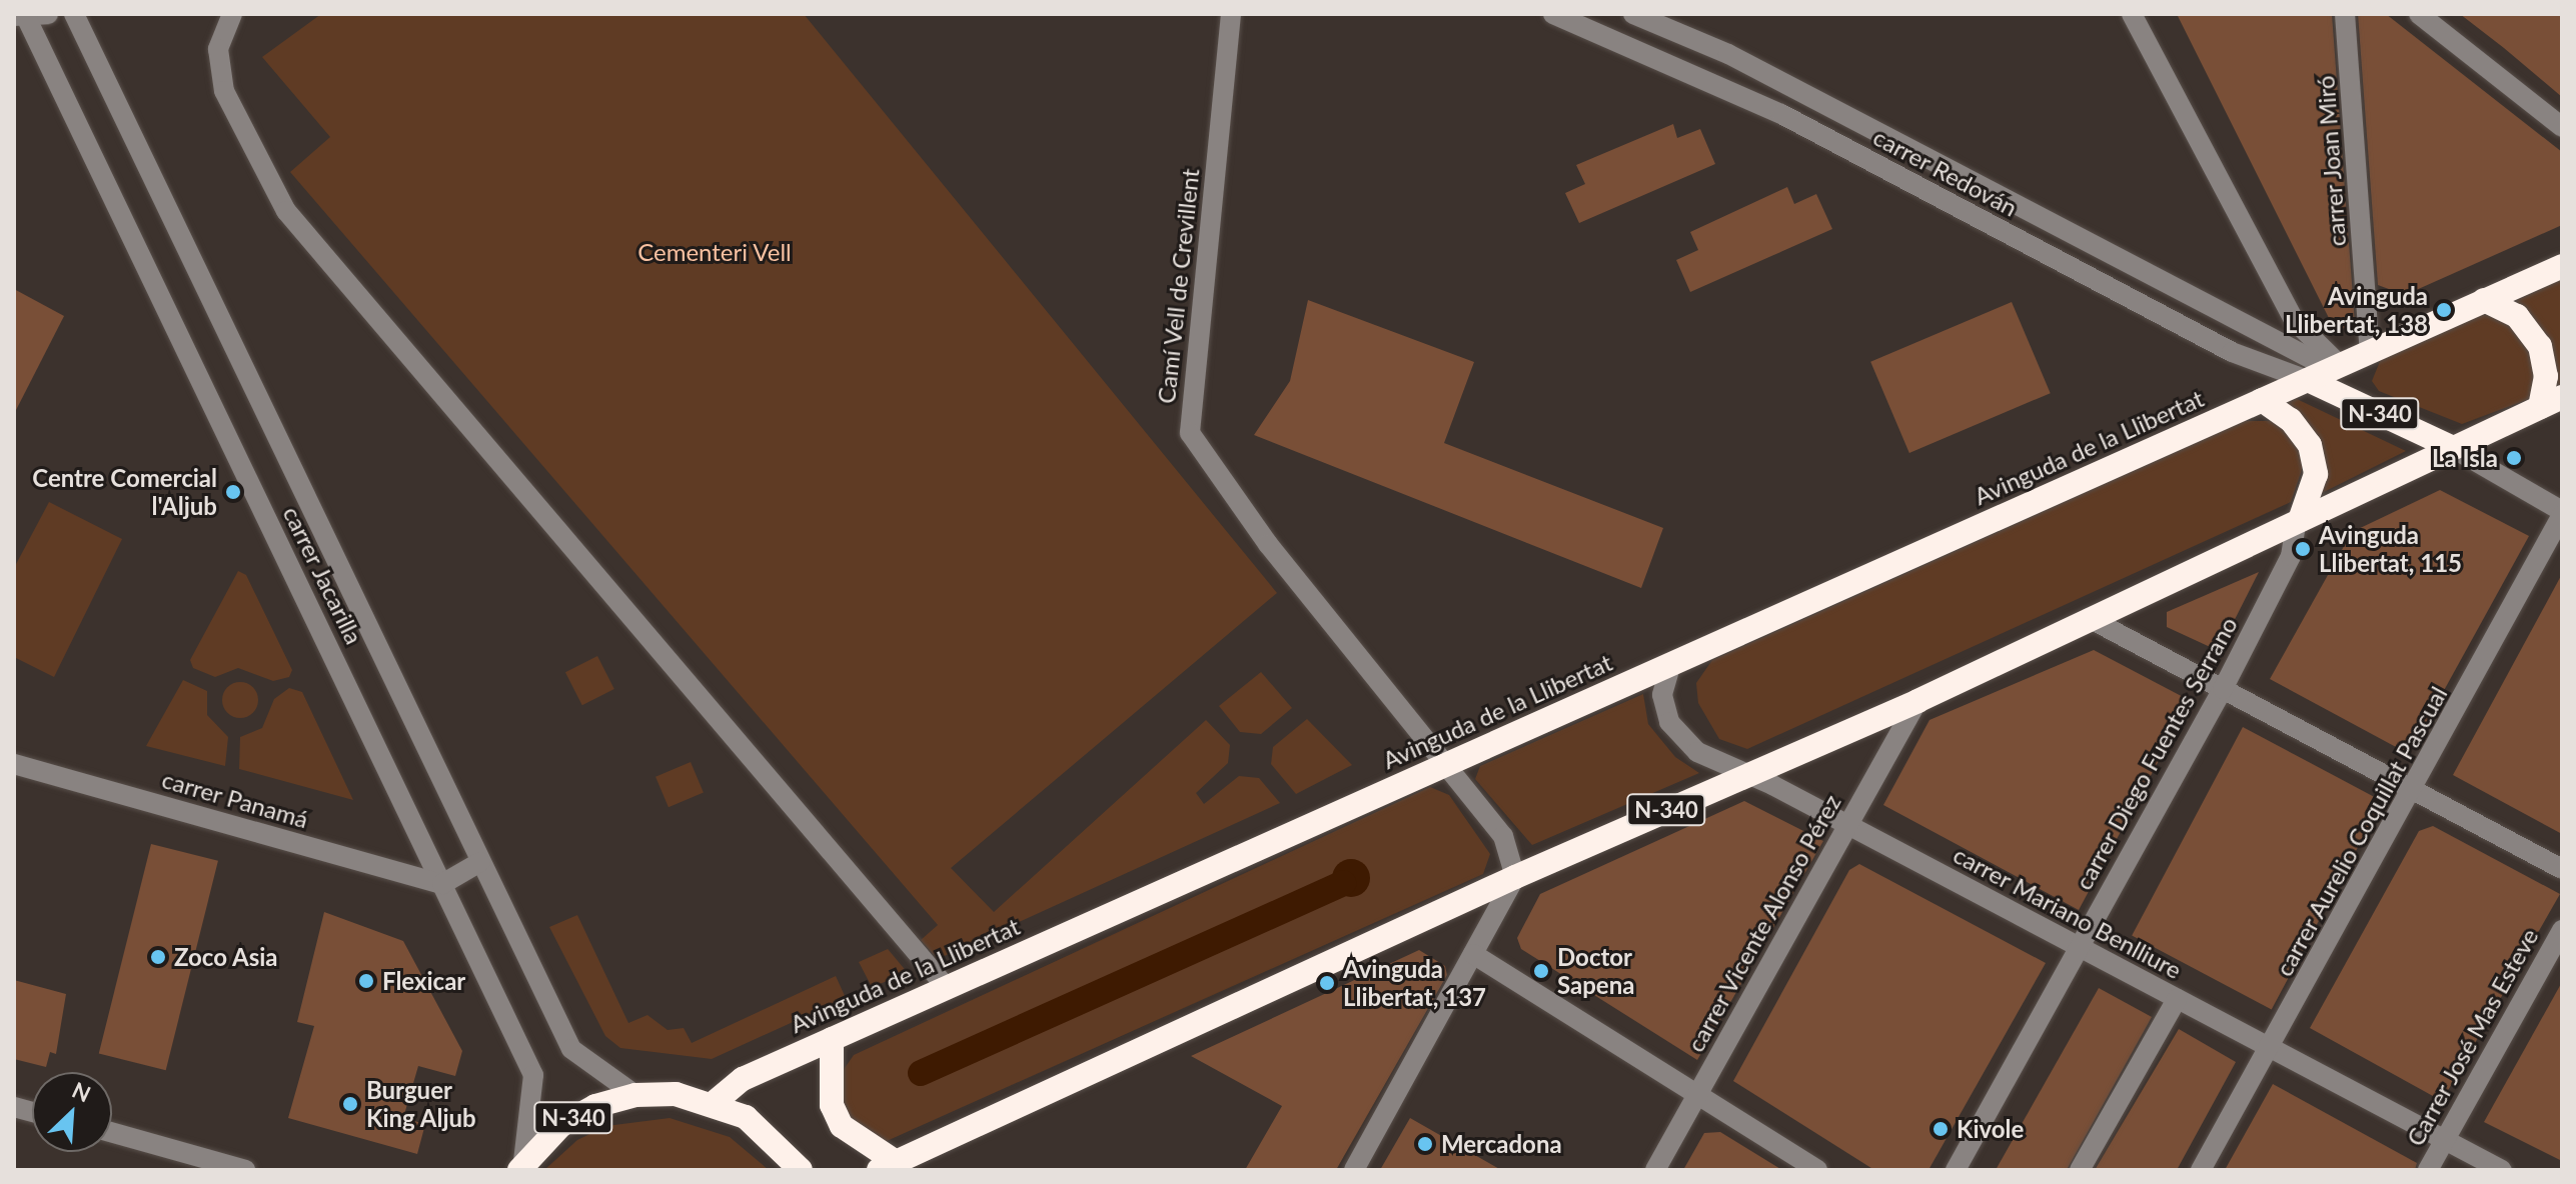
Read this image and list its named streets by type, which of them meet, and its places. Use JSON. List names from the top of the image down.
{
  "streets": {
    "highway": ["N-340", "Avinguda de la Llibertat"],
    "street": [
      "carrer Joan Miró",
      "carrer Redován",
      "Camí Vell de Crevillent",
      "carrer Jacarilla",
      "carrer Diego Fuentes Serrano",
      "carrer Panamá",
      "carrer Aurelio Coquillat Pascual",
      "carrer Mariano Benlliure",
      "carrer Vicente Alonso Pérez",
      "Carrer José Mas Esteve"
    ]
  },
  "crossings": [
    ["carrer Joan Miró", "Avinguda de la Llibertat"],
    ["carrer Redován", "N-340"],
    ["carrer Redován", "Avinguda de la Llibertat"],
    ["Camí Vell de Crevillent", "N-340"],
    ["Camí Vell de Crevillent", "Avinguda de la Llibertat"],
    ["N-340", "Avinguda de la Llibertat"],
    ["N-340", "carrer Jacarilla"],
    ["N-340", "carrer Diego Fuentes Serrano"],
    ["N-340", "carrer Mariano Benlliure"],
    ["N-340", "carrer Vicente Alonso Pérez"],
    ["Avinguda de la Llibertat", "carrer Mariano Benlliure"],
    ["carrer Jacarilla", "carrer Panamá"],
    ["carrer Diego Fuentes Serrano", "carrer Mariano Benlliure"],
    ["carrer Aurelio Coquillat Pascual", "carrer Mariano Benlliure"],
    ["carrer Mariano Benlliure", "carrer Vicente Alonso Pérez"],
    ["carrer Mariano Benlliure", "Carrer José Mas Esteve"]
  ],
  "parks": ["Cementeri Vell"],
  "places": [
    "Avinguda Llibertat, 138",
    "La Isla",
    "Centre Comercial l'Aljub",
    "Avinguda Llibertat, 115",
    "Zoco Asia",
    "Doctor Sapena",
    "Flexicar",
    "Avinguda Llibertat, 137",
    "Burguer King Aljub",
    "Kivole",
    "Mercadona"
  ],
  "north": "top right"
}
